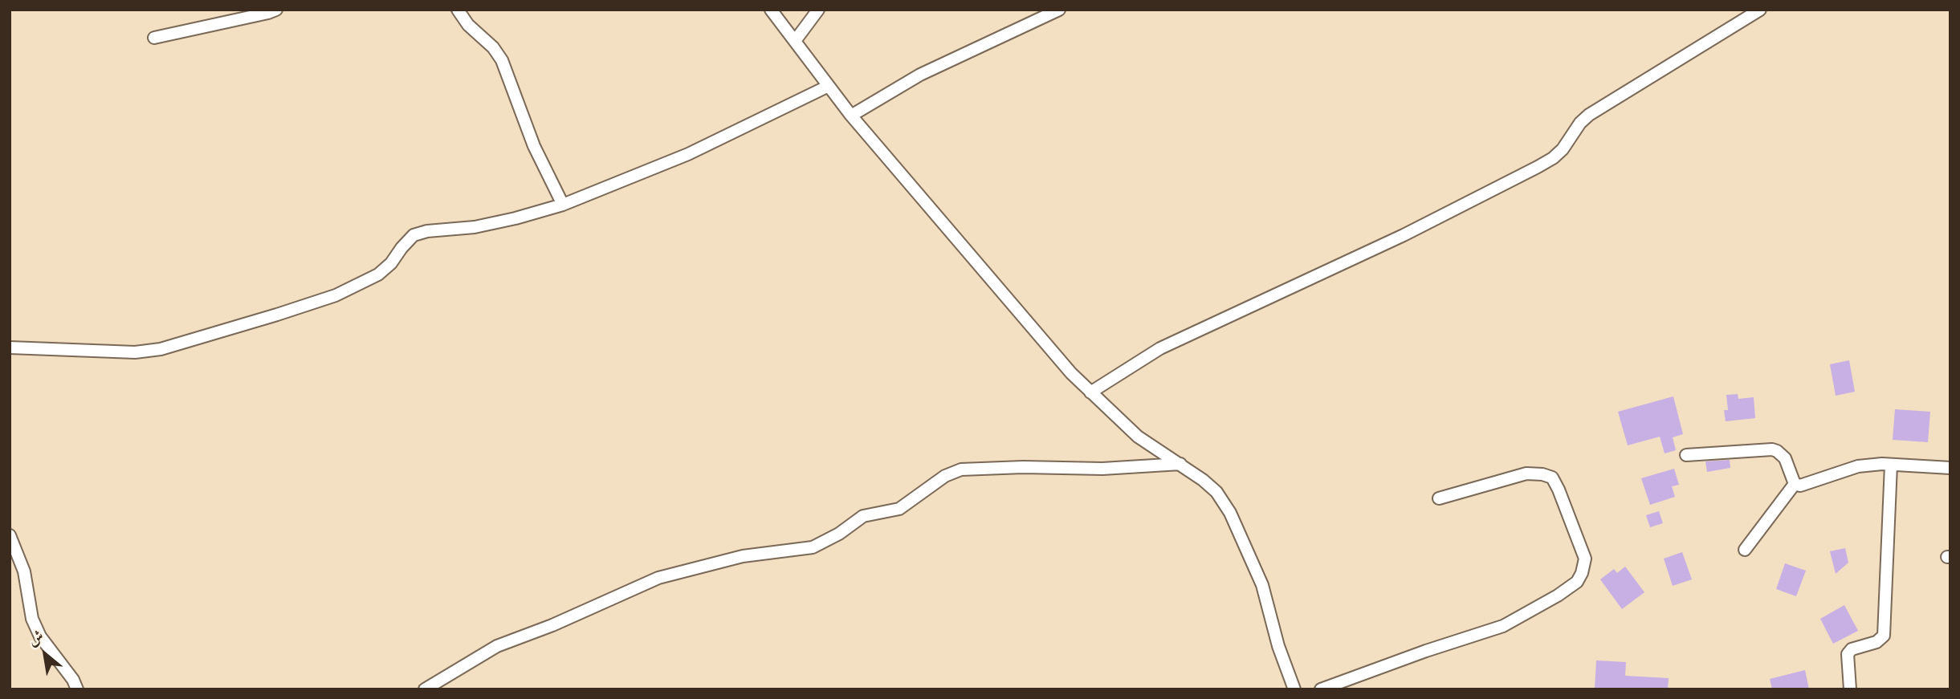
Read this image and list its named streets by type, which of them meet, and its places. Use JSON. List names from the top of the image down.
{
  "north": "top left"
}
